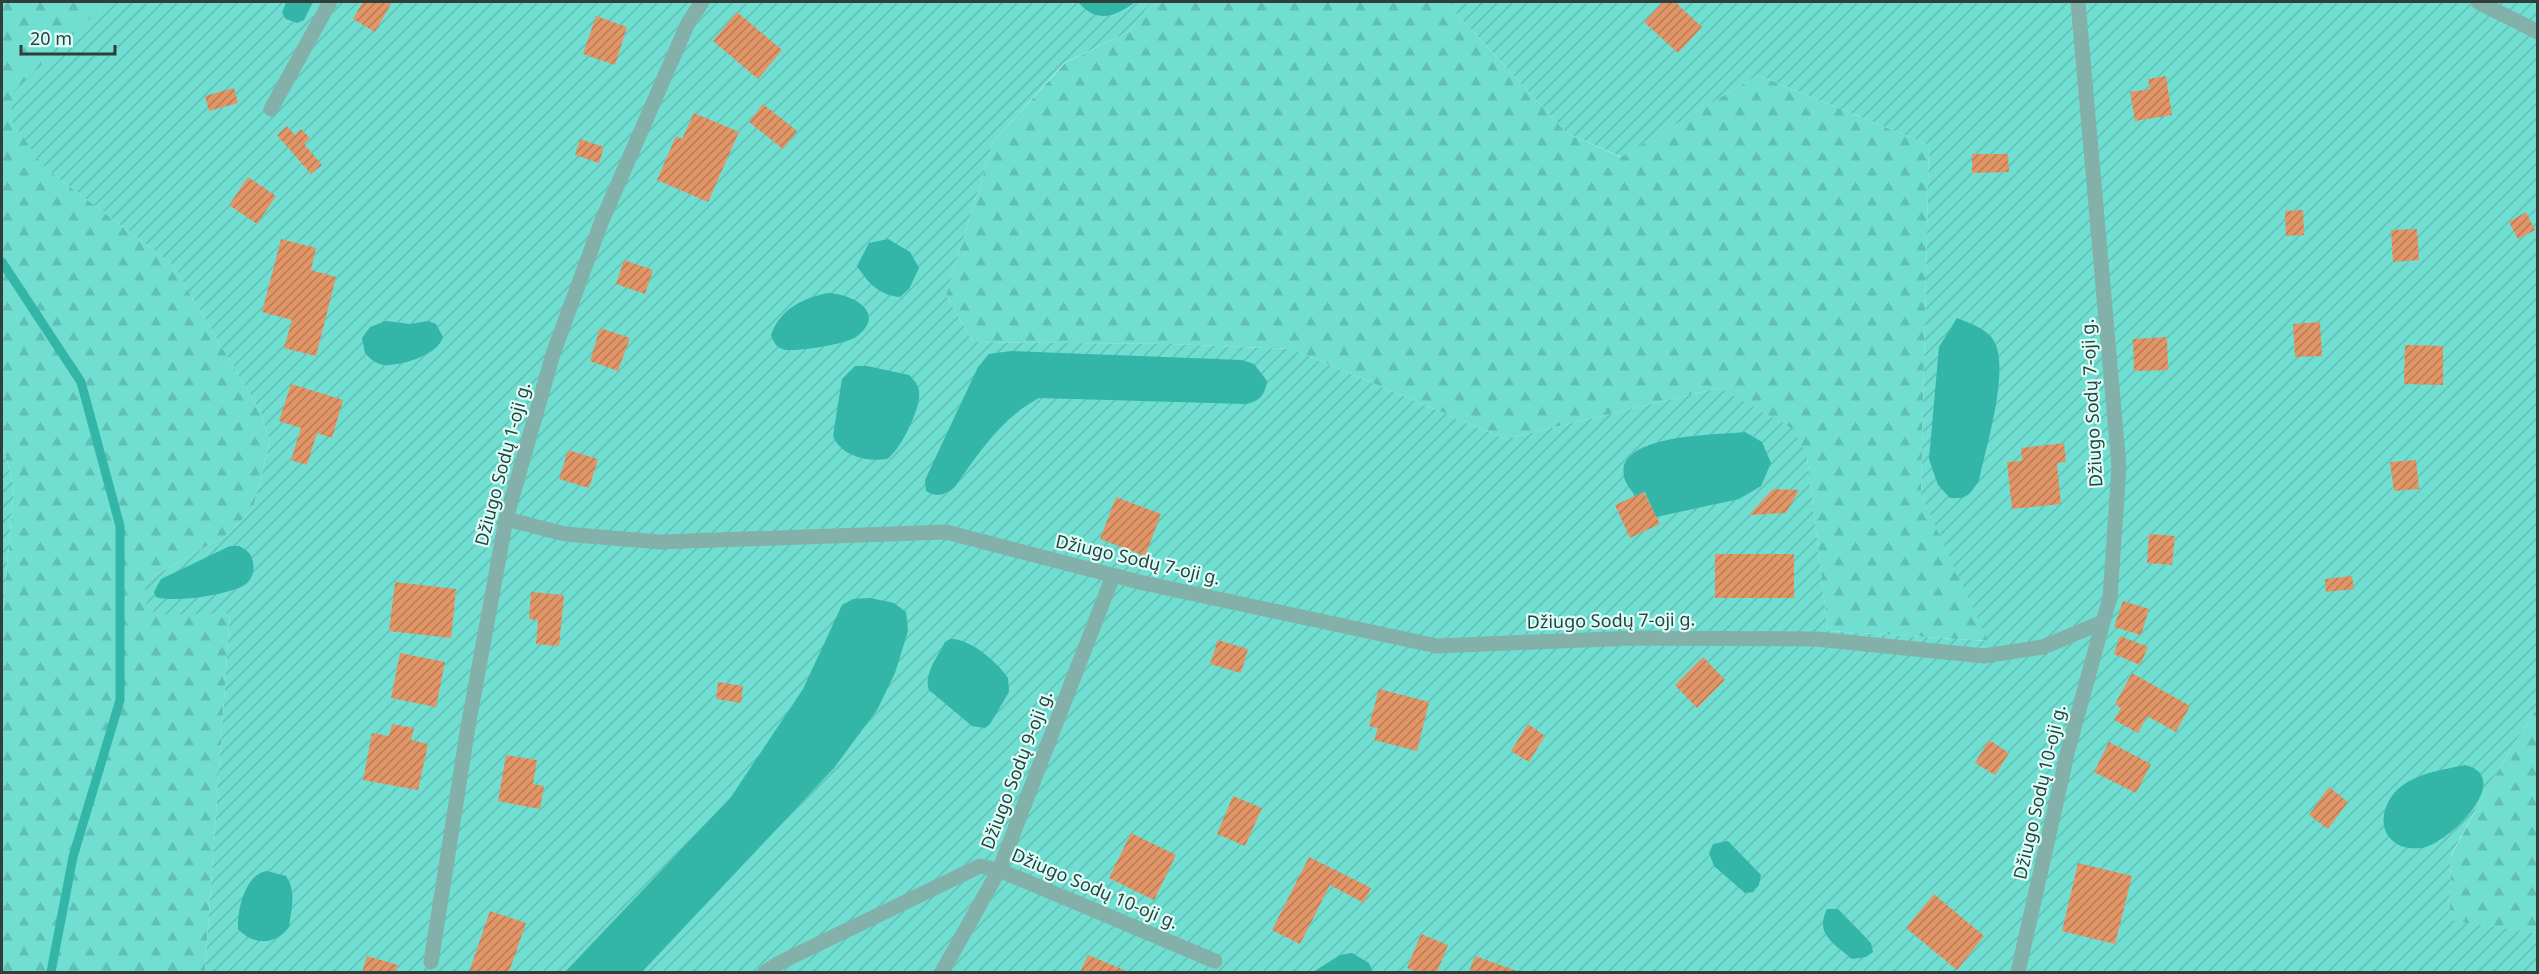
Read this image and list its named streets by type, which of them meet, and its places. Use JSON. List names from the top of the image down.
{
  "streets": {
    "street": [
      "Džiugo Sodų 7-oji g.",
      "Džiugo Sodų 1-oji g.",
      "Džiugo Sodų 9-oji g.",
      "Džiugo Sodų 10-oji g."
    ]
  },
  "crossings": [
    ["Džiugo Sodų 7-oji g.", "Džiugo Sodų 1-oji g."],
    ["Džiugo Sodų 7-oji g.", "Džiugo Sodų 9-oji g."],
    ["Džiugo Sodų 7-oji g.", "Džiugo Sodų 10-oji g."],
    ["Džiugo Sodų 9-oji g.", "Džiugo Sodų 10-oji g."]
  ],
  "scale_bar": "20 m"
}
